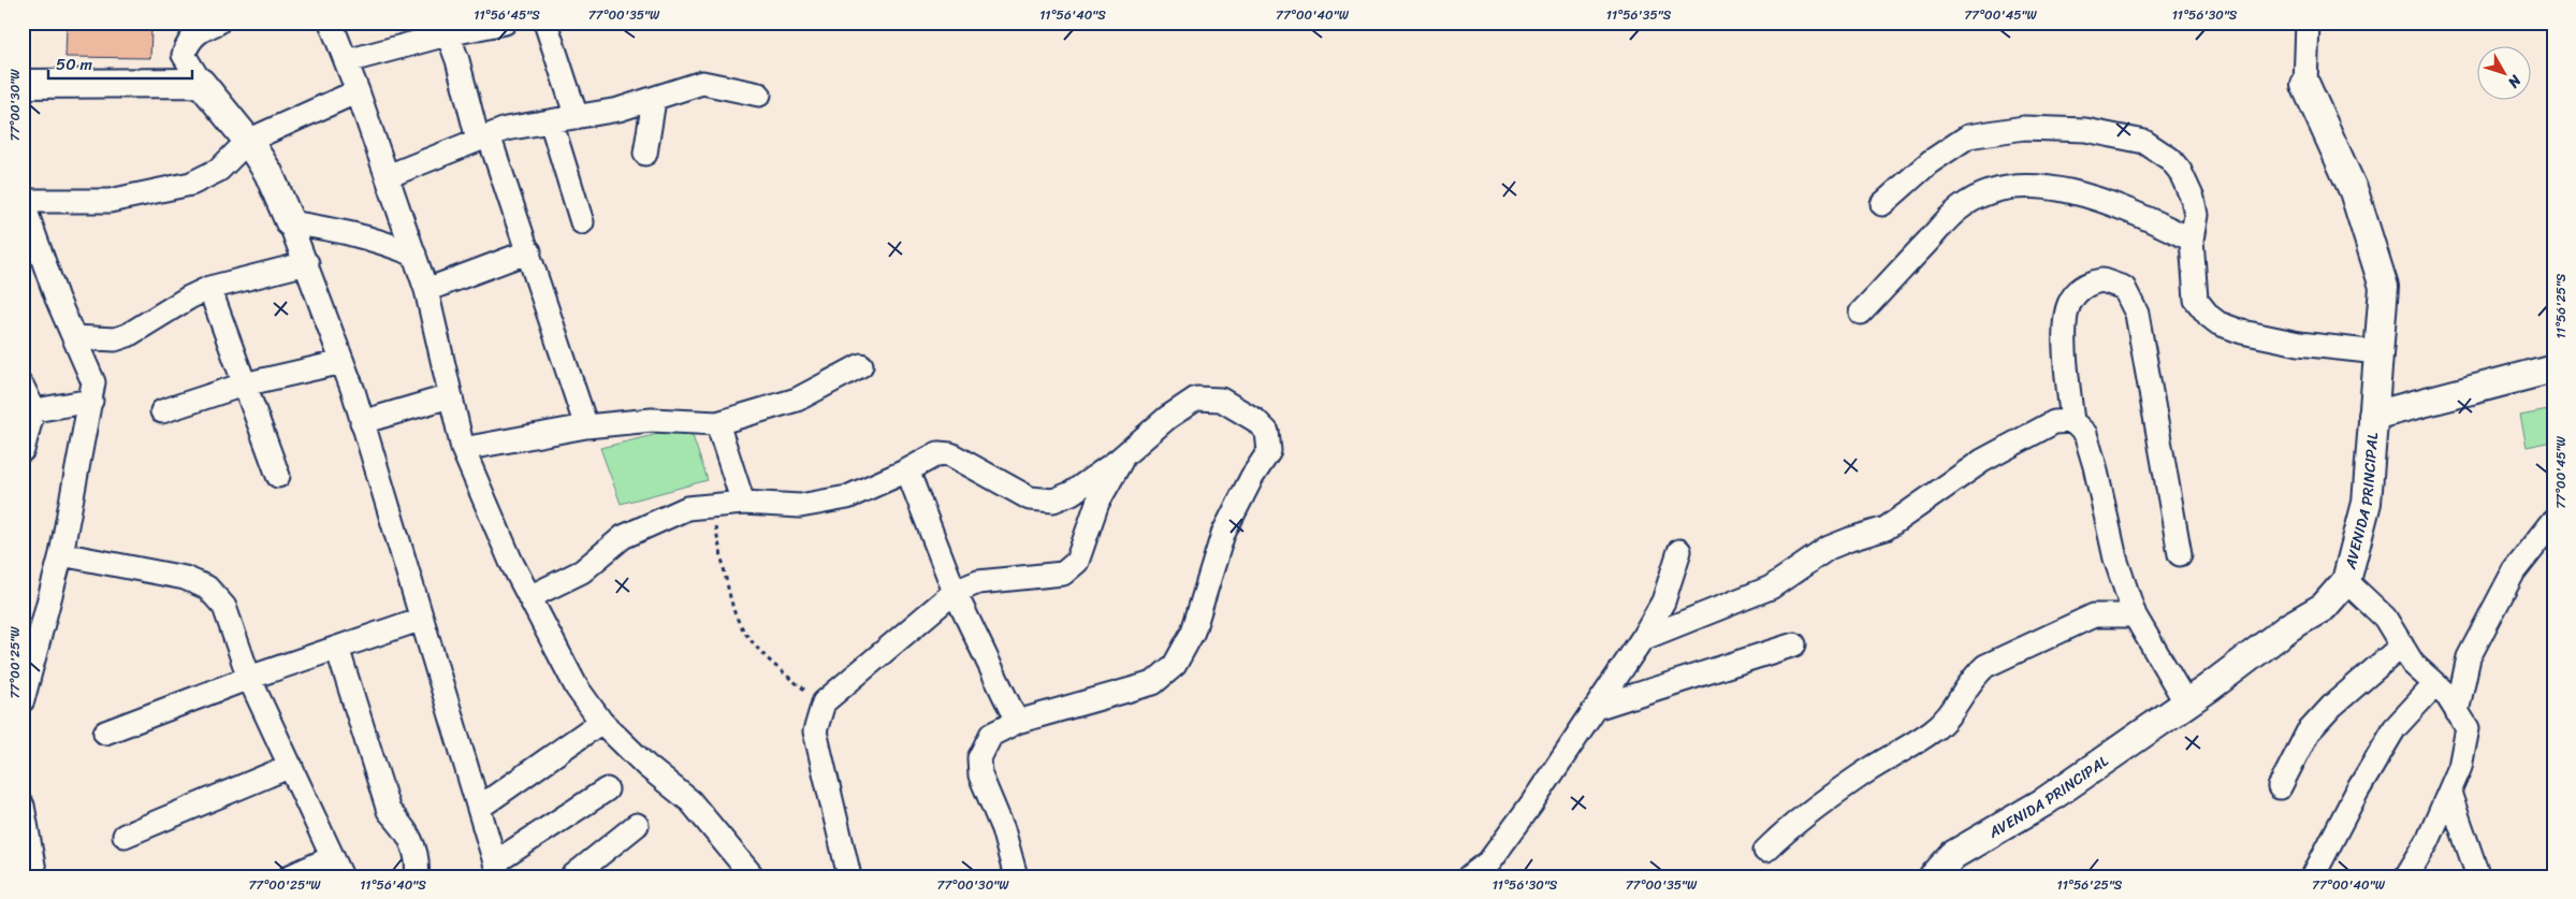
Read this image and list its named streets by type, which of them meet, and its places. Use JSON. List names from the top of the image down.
{
  "streets": {
    "street": ["AVENIDA PRINCIPAL"]
  },
  "scale_bar": "50 m",
  "north": "bottom right",
  "coordinates": [
    "11°56'45\"S",
    "77°00'35\"W",
    "11°56'40\"S",
    "77°00'40\"W",
    "11°56'35\"S",
    "77°00'45\"W",
    "11°56'30\"S",
    "77°00'30\"W",
    "11°56'25\"S",
    "77°00'25\"W"
  ]
}
